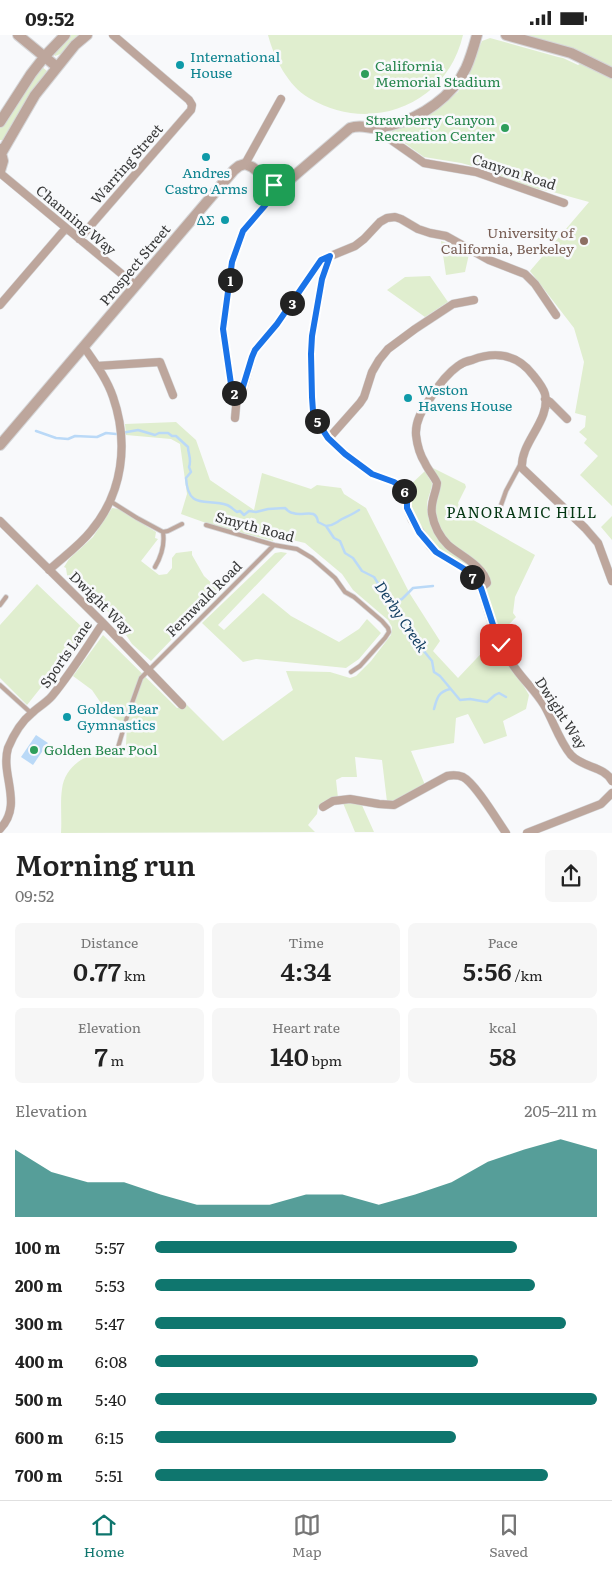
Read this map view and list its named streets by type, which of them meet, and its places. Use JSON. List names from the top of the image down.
{
  "streets": {
    "street": [
      "Warring Street",
      "Canyon Road",
      "Channing Way",
      "Prospect Street",
      "Dwight Way",
      "Sports Lane"
    ],
    "lane": ["Smyth Road", "Fernwald Road"]
  },
  "crossings": [
    ["Warring Street", "Channing Way"],
    ["Channing Way", "Prospect Street"],
    ["Smyth Road", "Fernwald Road"],
    ["Fernwald Road", "Dwight Way"],
    ["Dwight Way", "Sports Lane"]
  ],
  "districts": ["PANORAMIC HILL"],
  "water": ["Derby Creek"],
  "places": [
    "International House",
    "California Memorial Stadium",
    "Strawberry Canyon Recreation Center",
    "Andres Castro Arms",
    "ΔΣ",
    "University of California, Berkeley",
    "Weston Havens House",
    "Golden Bear Gymnastics",
    "Golden Bear Pool"
  ],
  "page": {
    "status": "09:52",
    "pins": [
      "1",
      "3",
      "2",
      "5",
      "6",
      "7"
    ],
    "heading": ["Morning run", "09:52"],
    "stats": [
      ["Distance", "0.77 km"],
      ["Time", "4:34"],
      ["Pace", "5:56 /km"],
      ["Elevation", "7 m"],
      ["Heart rate", "140 bpm"],
      ["kcal", "58"]
    ],
    "chart": ["Elevation", "205–211 m"],
    "list": [
      {
        "name": "100 m",
        "note": "5:57"
      },
      {
        "name": "200 m",
        "note": "5:53"
      },
      {
        "name": "300 m",
        "note": "5:47"
      },
      {
        "name": "400 m",
        "note": "6:08"
      },
      {
        "name": "500 m",
        "note": "5:40"
      },
      {
        "name": "600 m",
        "note": "6:15"
      },
      {
        "name": "700 m",
        "note": "5:51"
      }
    ],
    "tabs": ["Home", "Map", "Saved"]
  }
}
